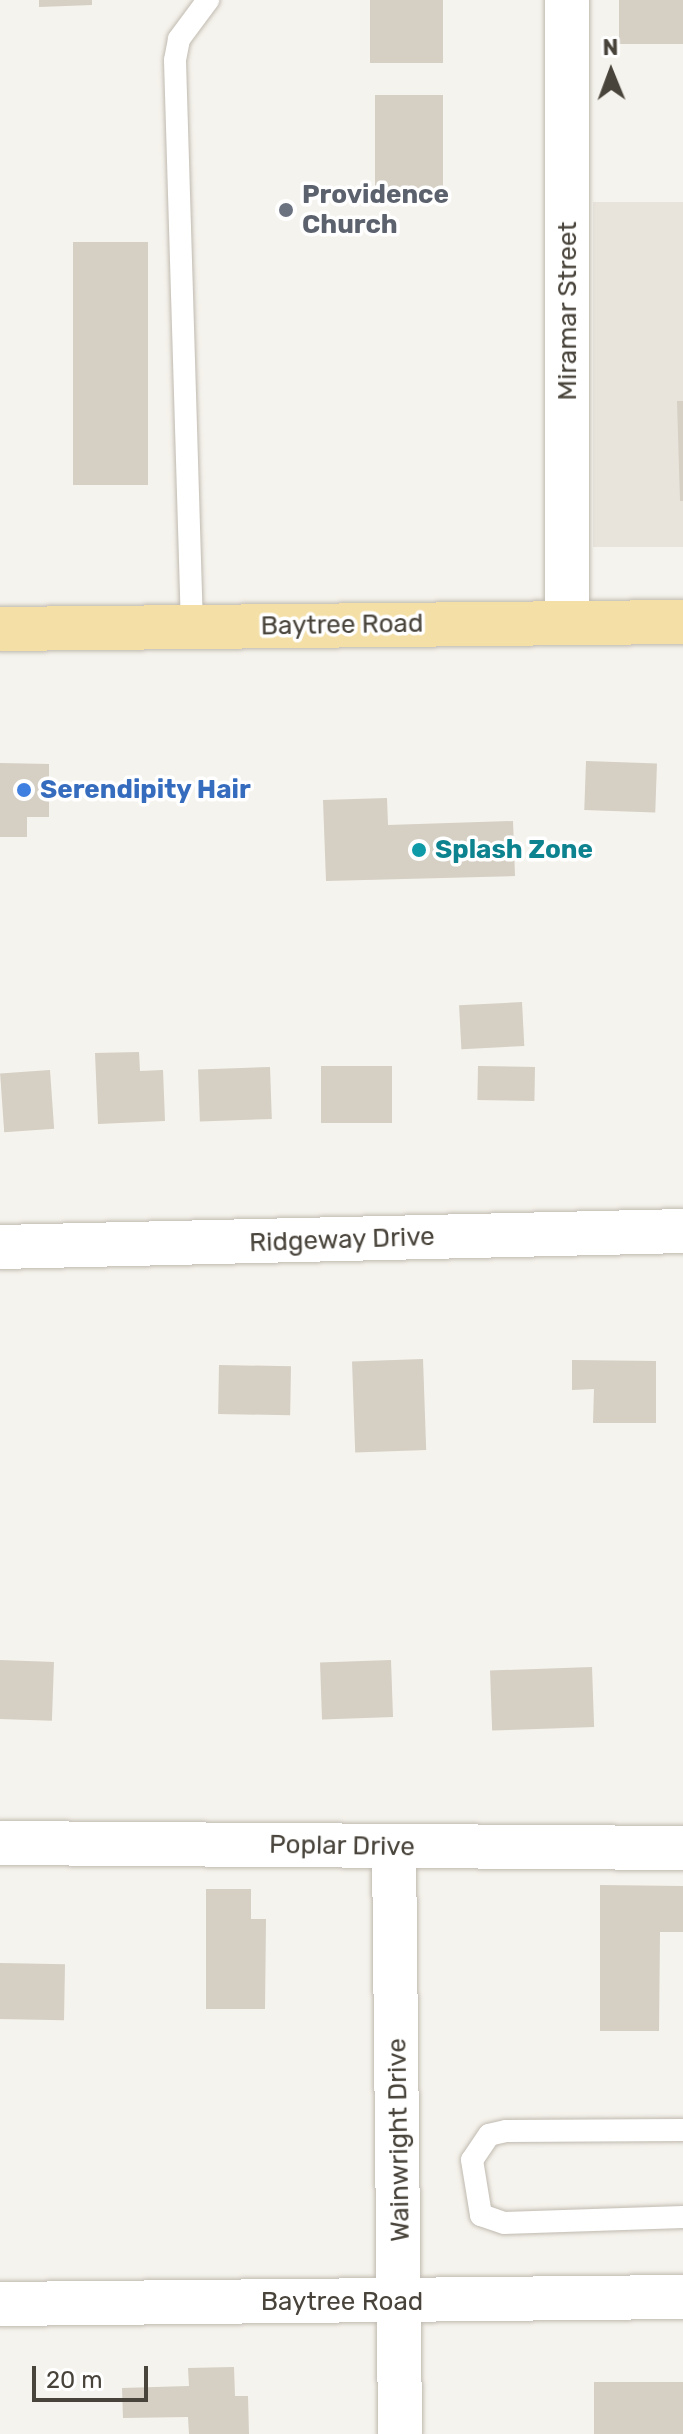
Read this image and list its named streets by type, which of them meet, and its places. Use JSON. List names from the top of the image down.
{
  "streets": {
    "main road": ["Baytree Road"],
    "street": [
      "Miramar Street",
      "Ridgeway Drive",
      "Poplar Drive",
      "Wainwright Drive"
    ]
  },
  "crossings": [
    ["Miramar Street", "Baytree Road"],
    ["Baytree Road", "Wainwright Drive"],
    ["Poplar Drive", "Wainwright Drive"]
  ],
  "places": ["Providence Church", "Serendipity Hair", "Splash Zone"],
  "scale_bar": "20 m",
  "north": "top"
}
